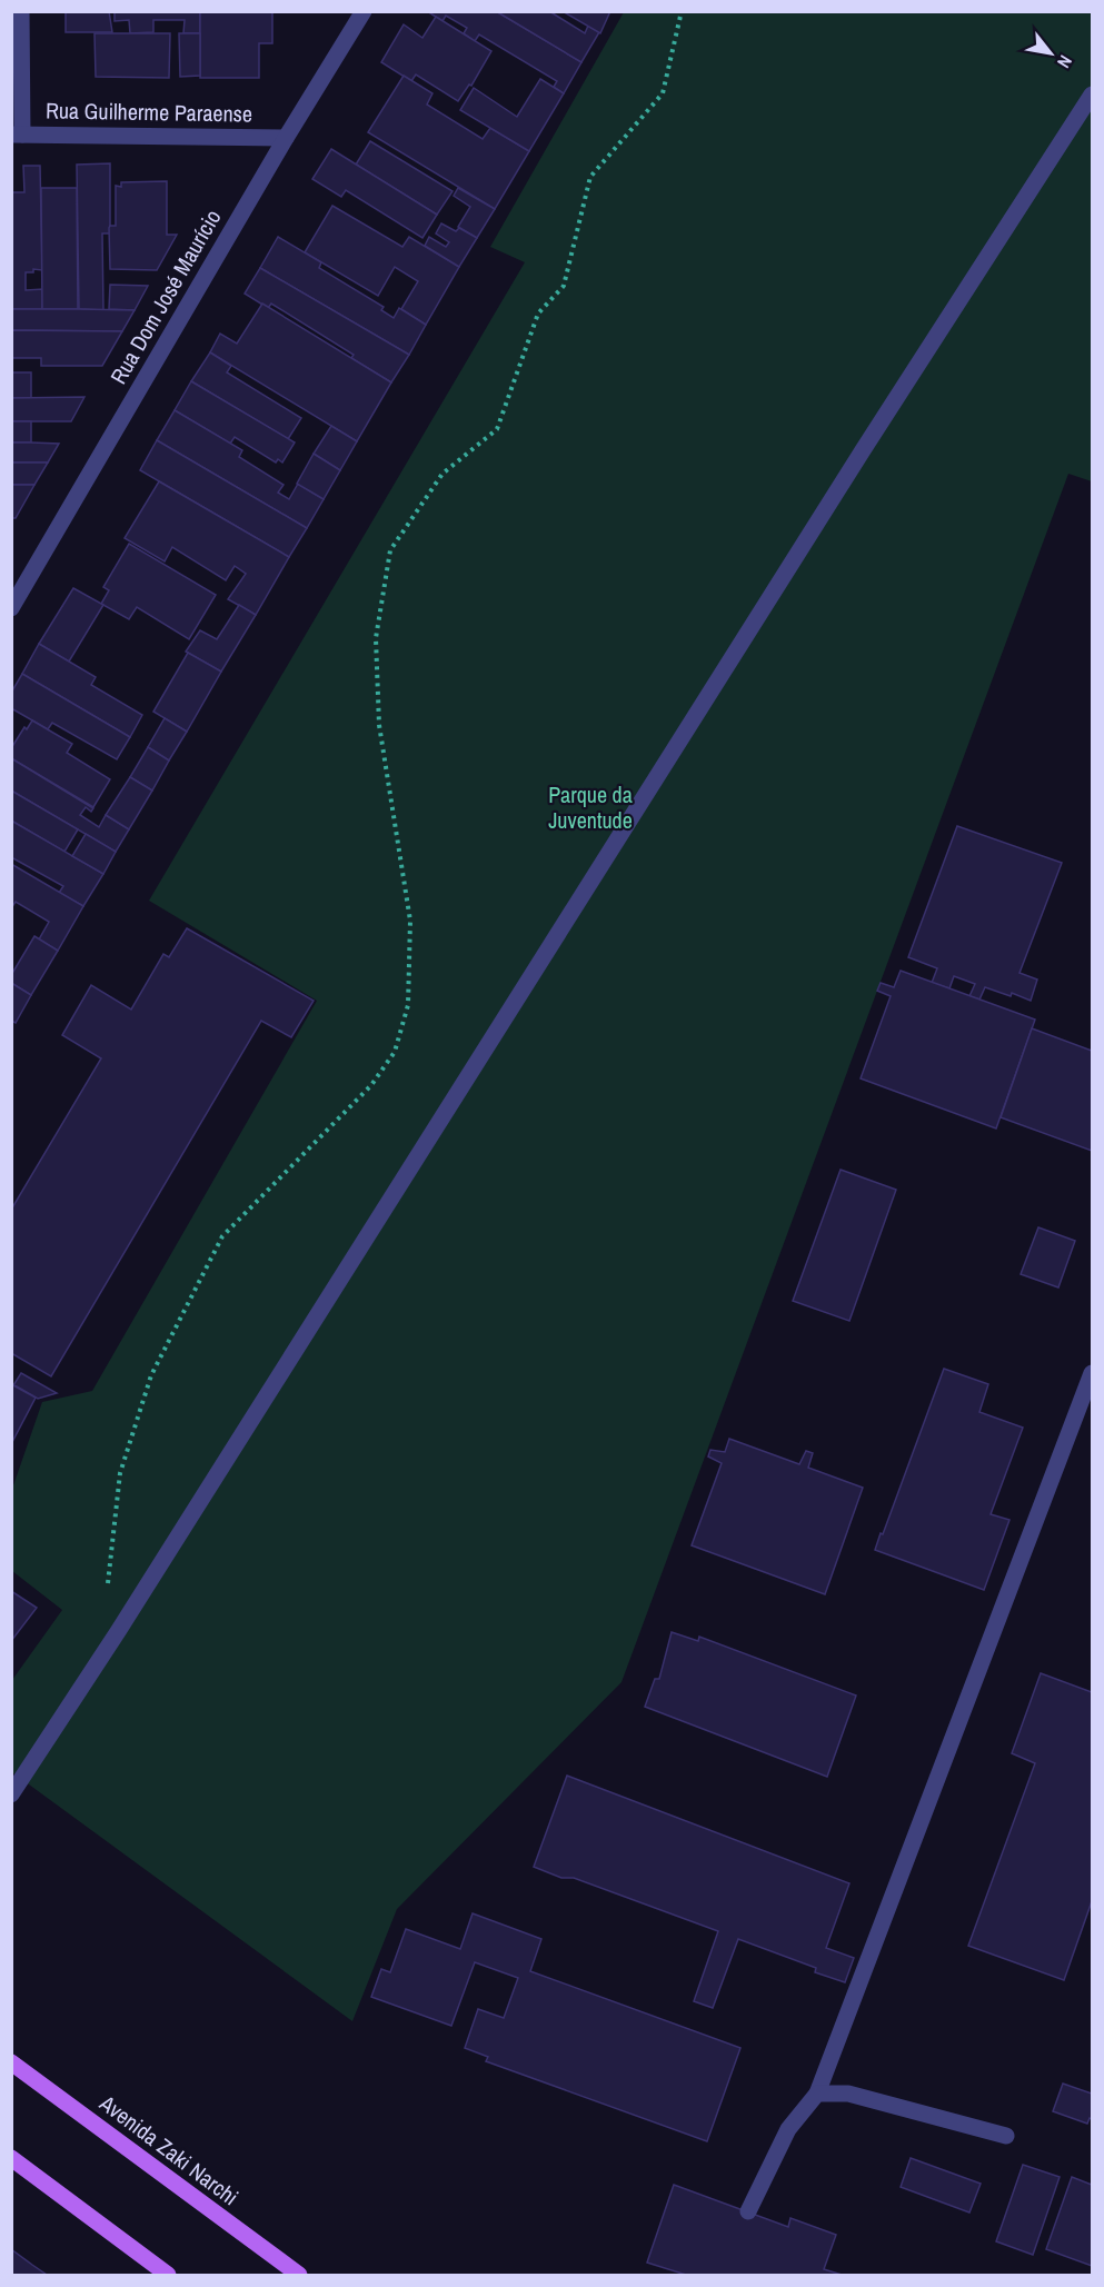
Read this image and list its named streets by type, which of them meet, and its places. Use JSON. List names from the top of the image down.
{
  "streets": {
    "main road": ["Avenida Zaki Narchi"],
    "street": ["Rua Guilherme Paraense", "Rua Dom José Maurício"]
  },
  "crossings": [
    ["Rua Guilherme Paraense", "Rua Dom José Maurício"]
  ],
  "parks": ["Parque da Juventude"],
  "north": "bottom right"
}
